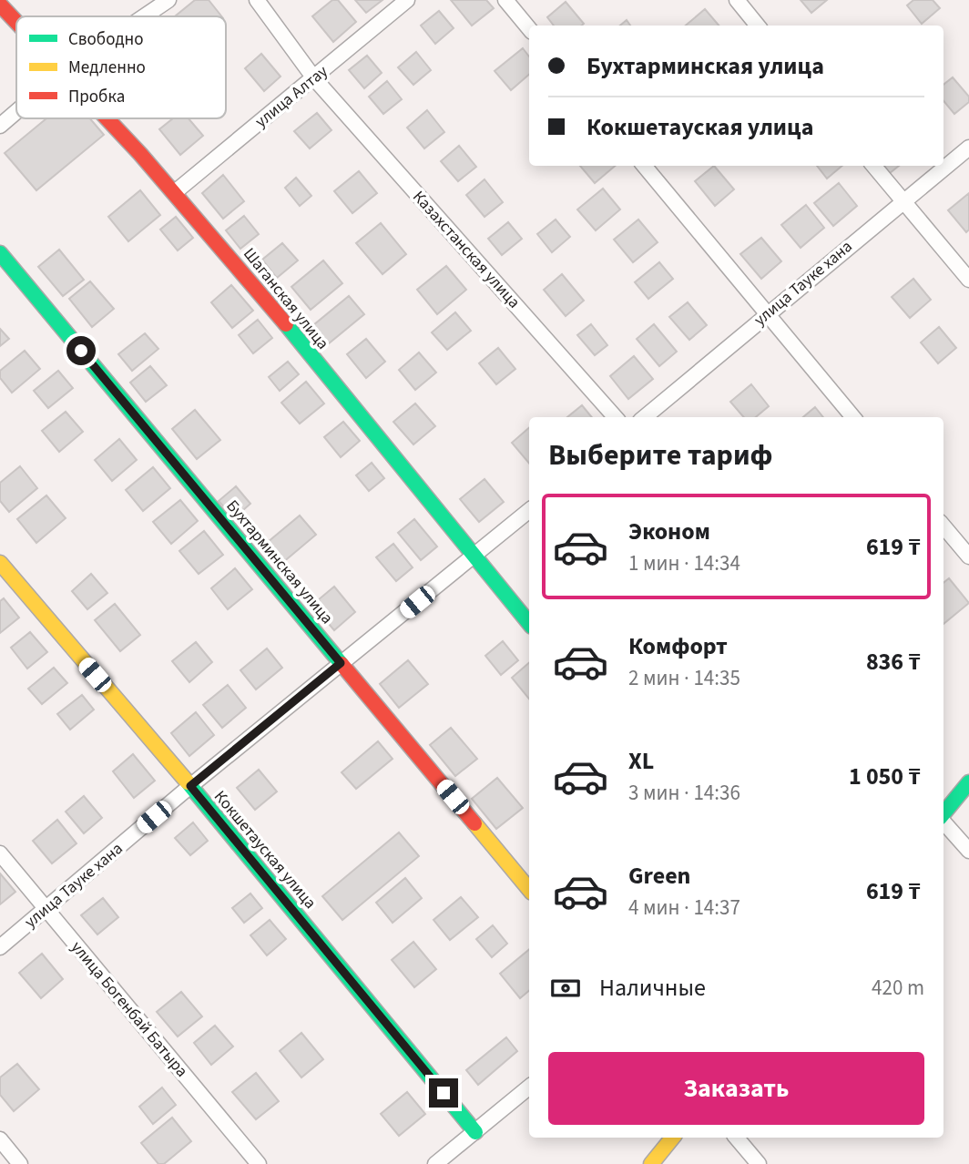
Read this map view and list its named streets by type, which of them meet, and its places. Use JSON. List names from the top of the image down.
{
  "streets": {
    "street": [
      "улица Алтау",
      "Казахстанская улица",
      "улица Тауке хана",
      "Шаганская улица",
      "Бухтарминская улица",
      "Кокшетауская улица",
      "улица Богенбай Батыра"
    ]
  },
  "crossings": [
    ["улица Алтау", "Казахстанская улица"],
    ["улица Алтау", "Шаганская улица"],
    ["улица Тауке хана", "Шаганская улица"],
    ["улица Тауке хана", "Бухтарминская улица"],
    ["улица Тауке хана", "Кокшетауская улица"],
    ["улица Тауке хана", "улица Богенбай Батыра"]
  ],
  "legend": ["Свободно", "Медленно", "Пробка"],
  "page": {
    "banner": ["Бухтарминская улица", "Кокшетауская улица"],
    "heading": "Выберите тариф",
    "list": [
      {
        "name": "Эконом",
        "note": "1 мин · 14:34",
        "value": "619 ₸"
      },
      {
        "name": "Комфорт",
        "note": "2 мин · 14:35",
        "value": "836 ₸"
      },
      {
        "name": "XL",
        "note": "3 мин · 14:36",
        "value": "1 050 ₸"
      },
      {
        "name": "Green",
        "note": "4 мин · 14:37",
        "value": "619 ₸"
      }
    ],
    "pay": ["Наличные", "420 m"],
    "buttons": "Заказать"
  }
}
